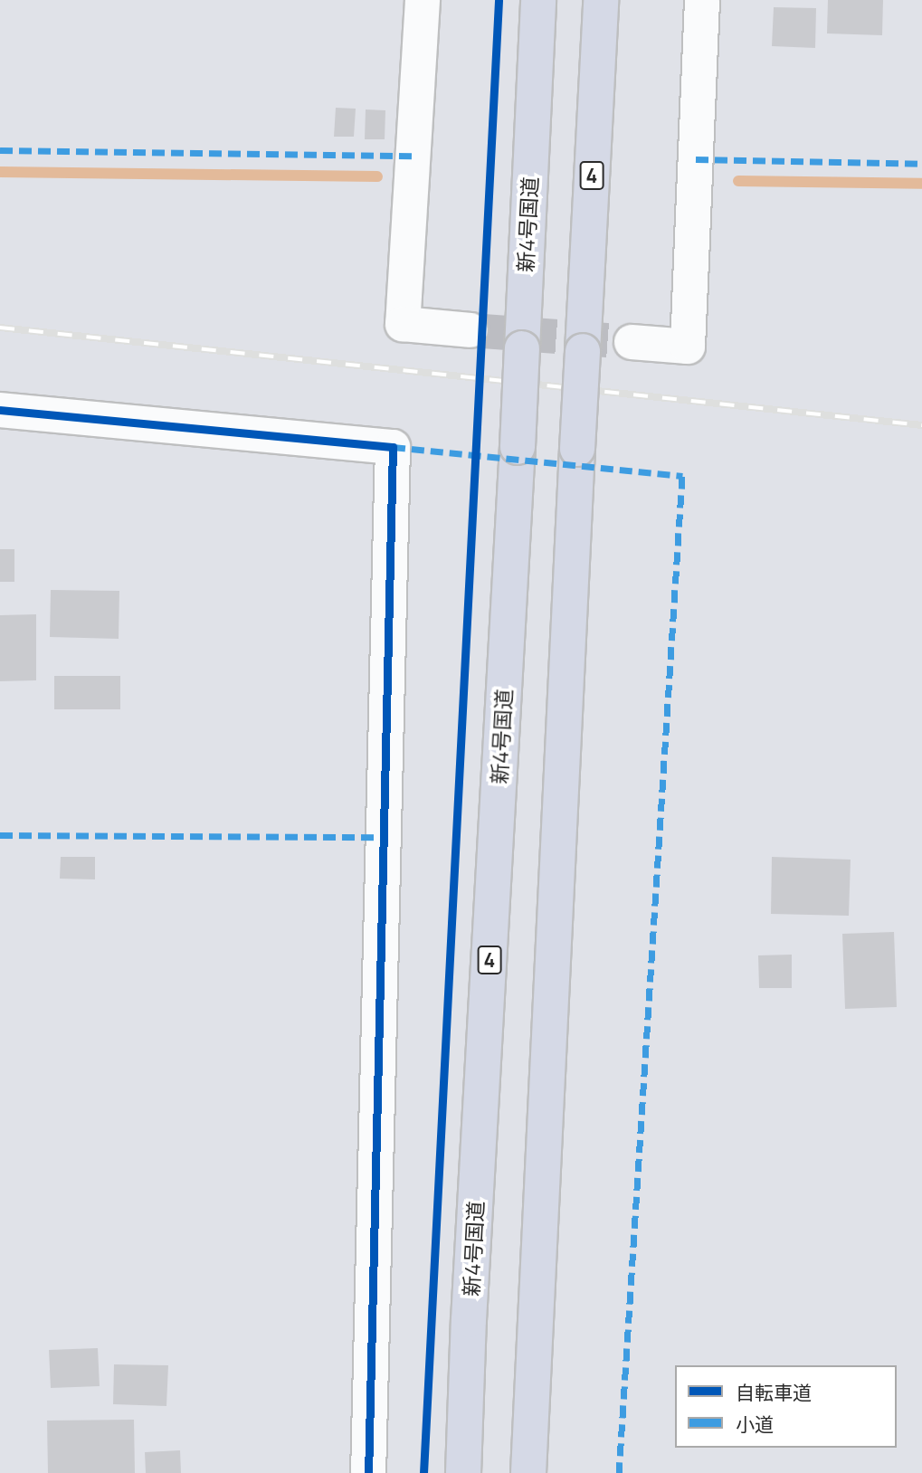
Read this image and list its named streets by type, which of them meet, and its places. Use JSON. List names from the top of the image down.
{
  "streets": {
    "highway": ["4", "新4号国道"]
  },
  "legend": ["自転車道", "小道"]
}
